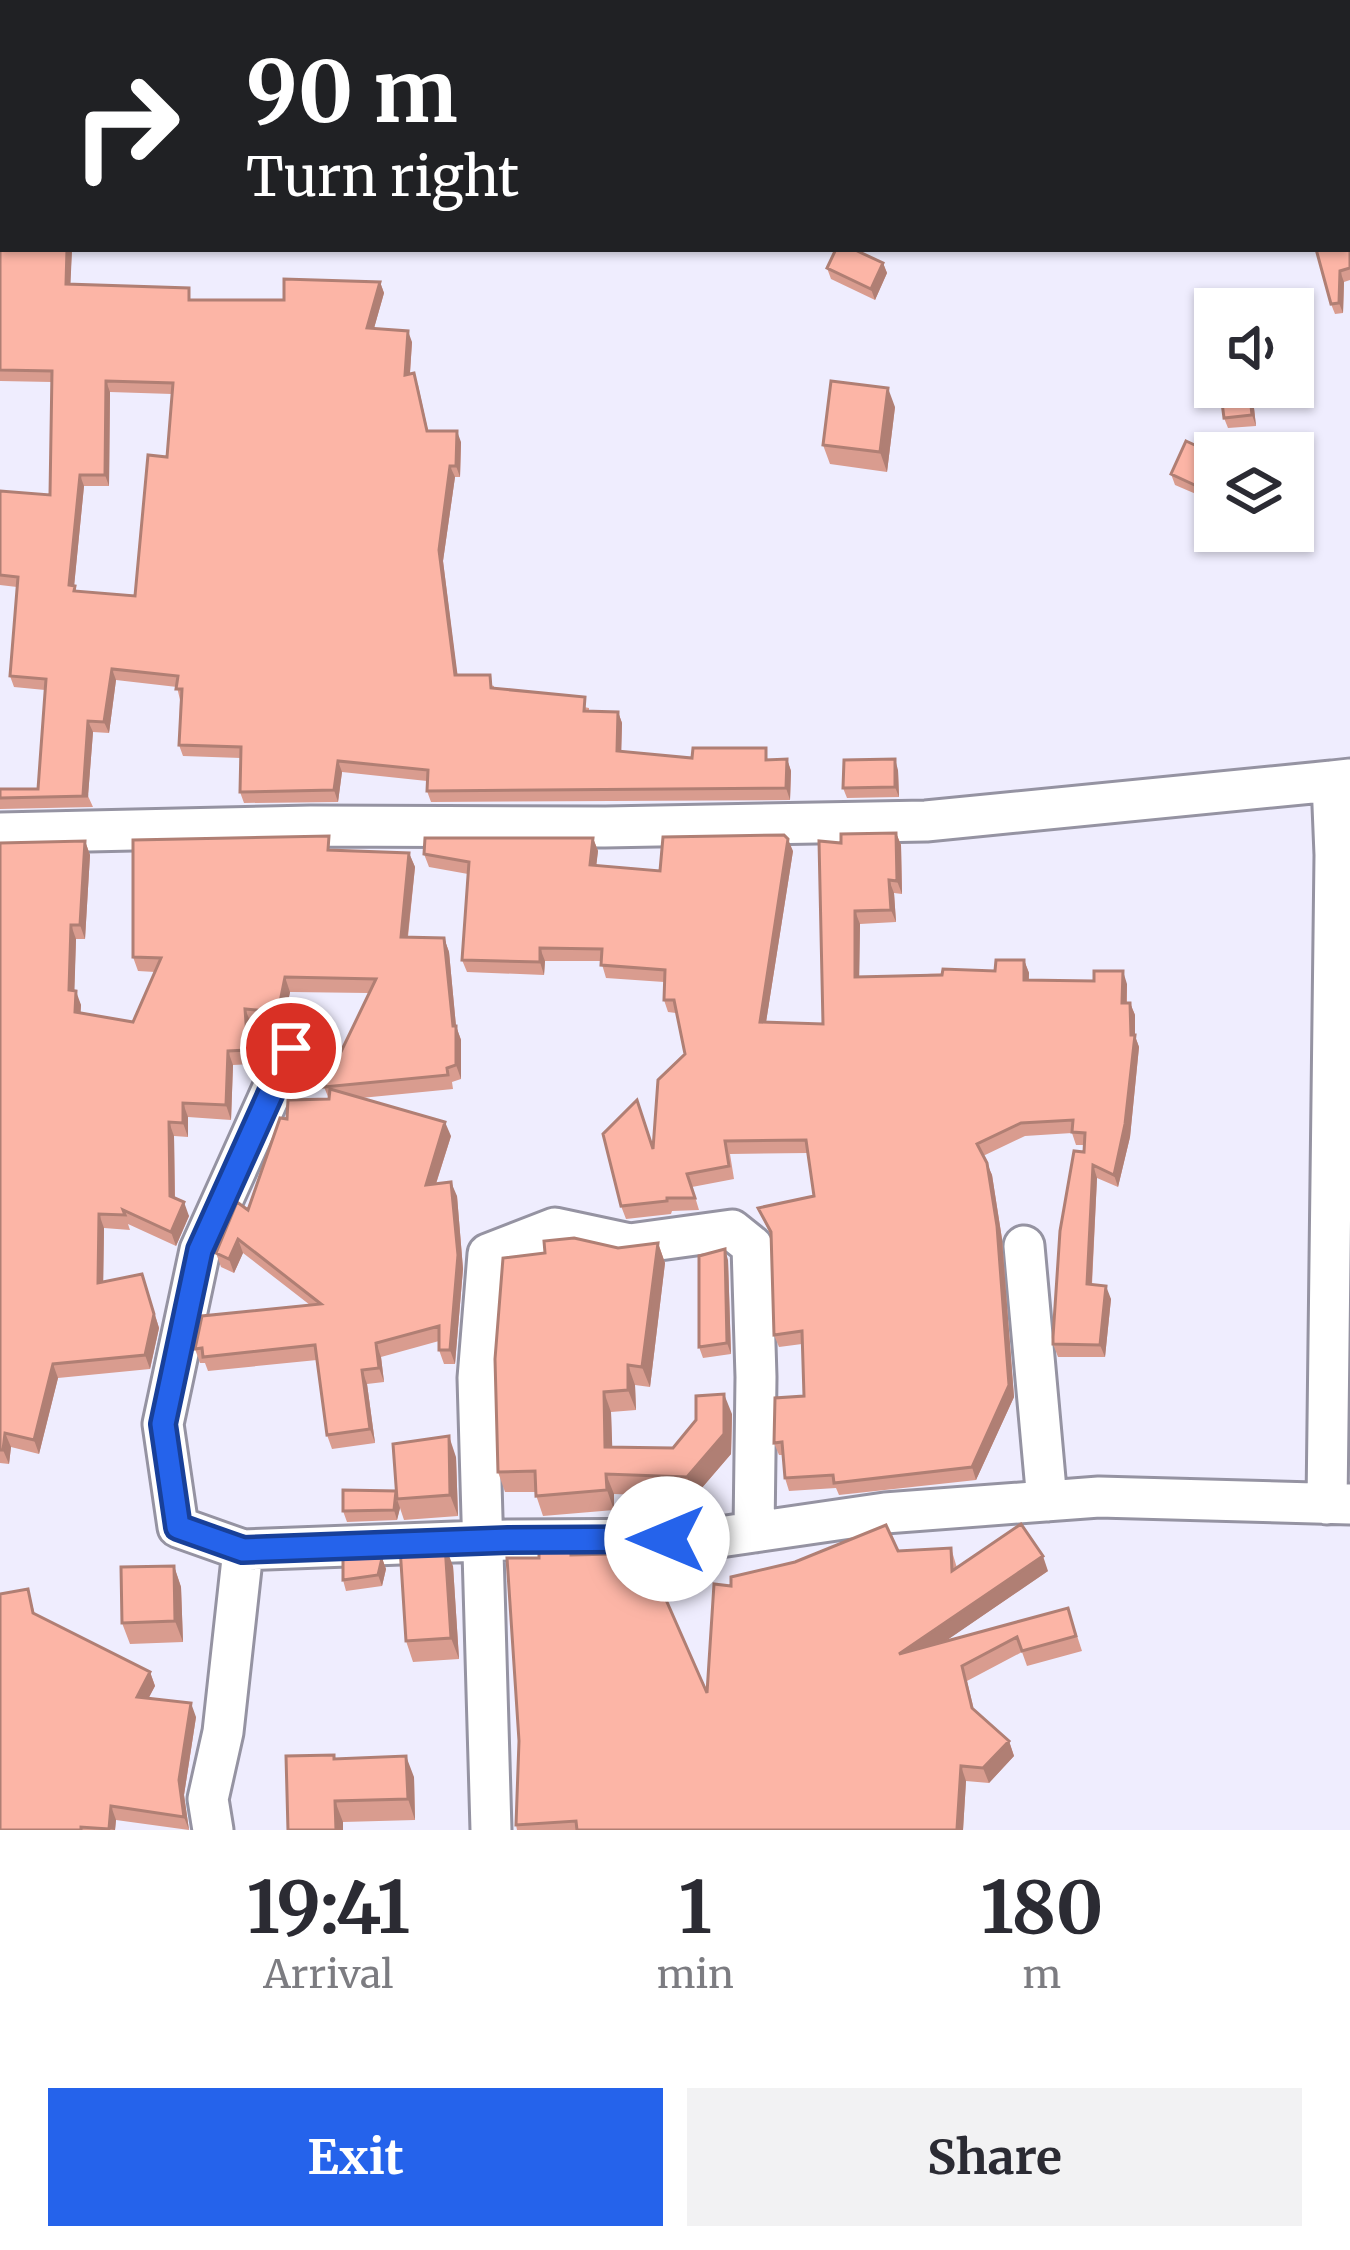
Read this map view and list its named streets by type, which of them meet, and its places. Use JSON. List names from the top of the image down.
{
  "page": {
    "turn": ["90 m", "Turn right"],
    "eta": [
      "19:41",
      "Arrival",
      "1",
      "min",
      "180",
      "m"
    ],
    "buttons": ["Exit", "Share"]
  }
}
